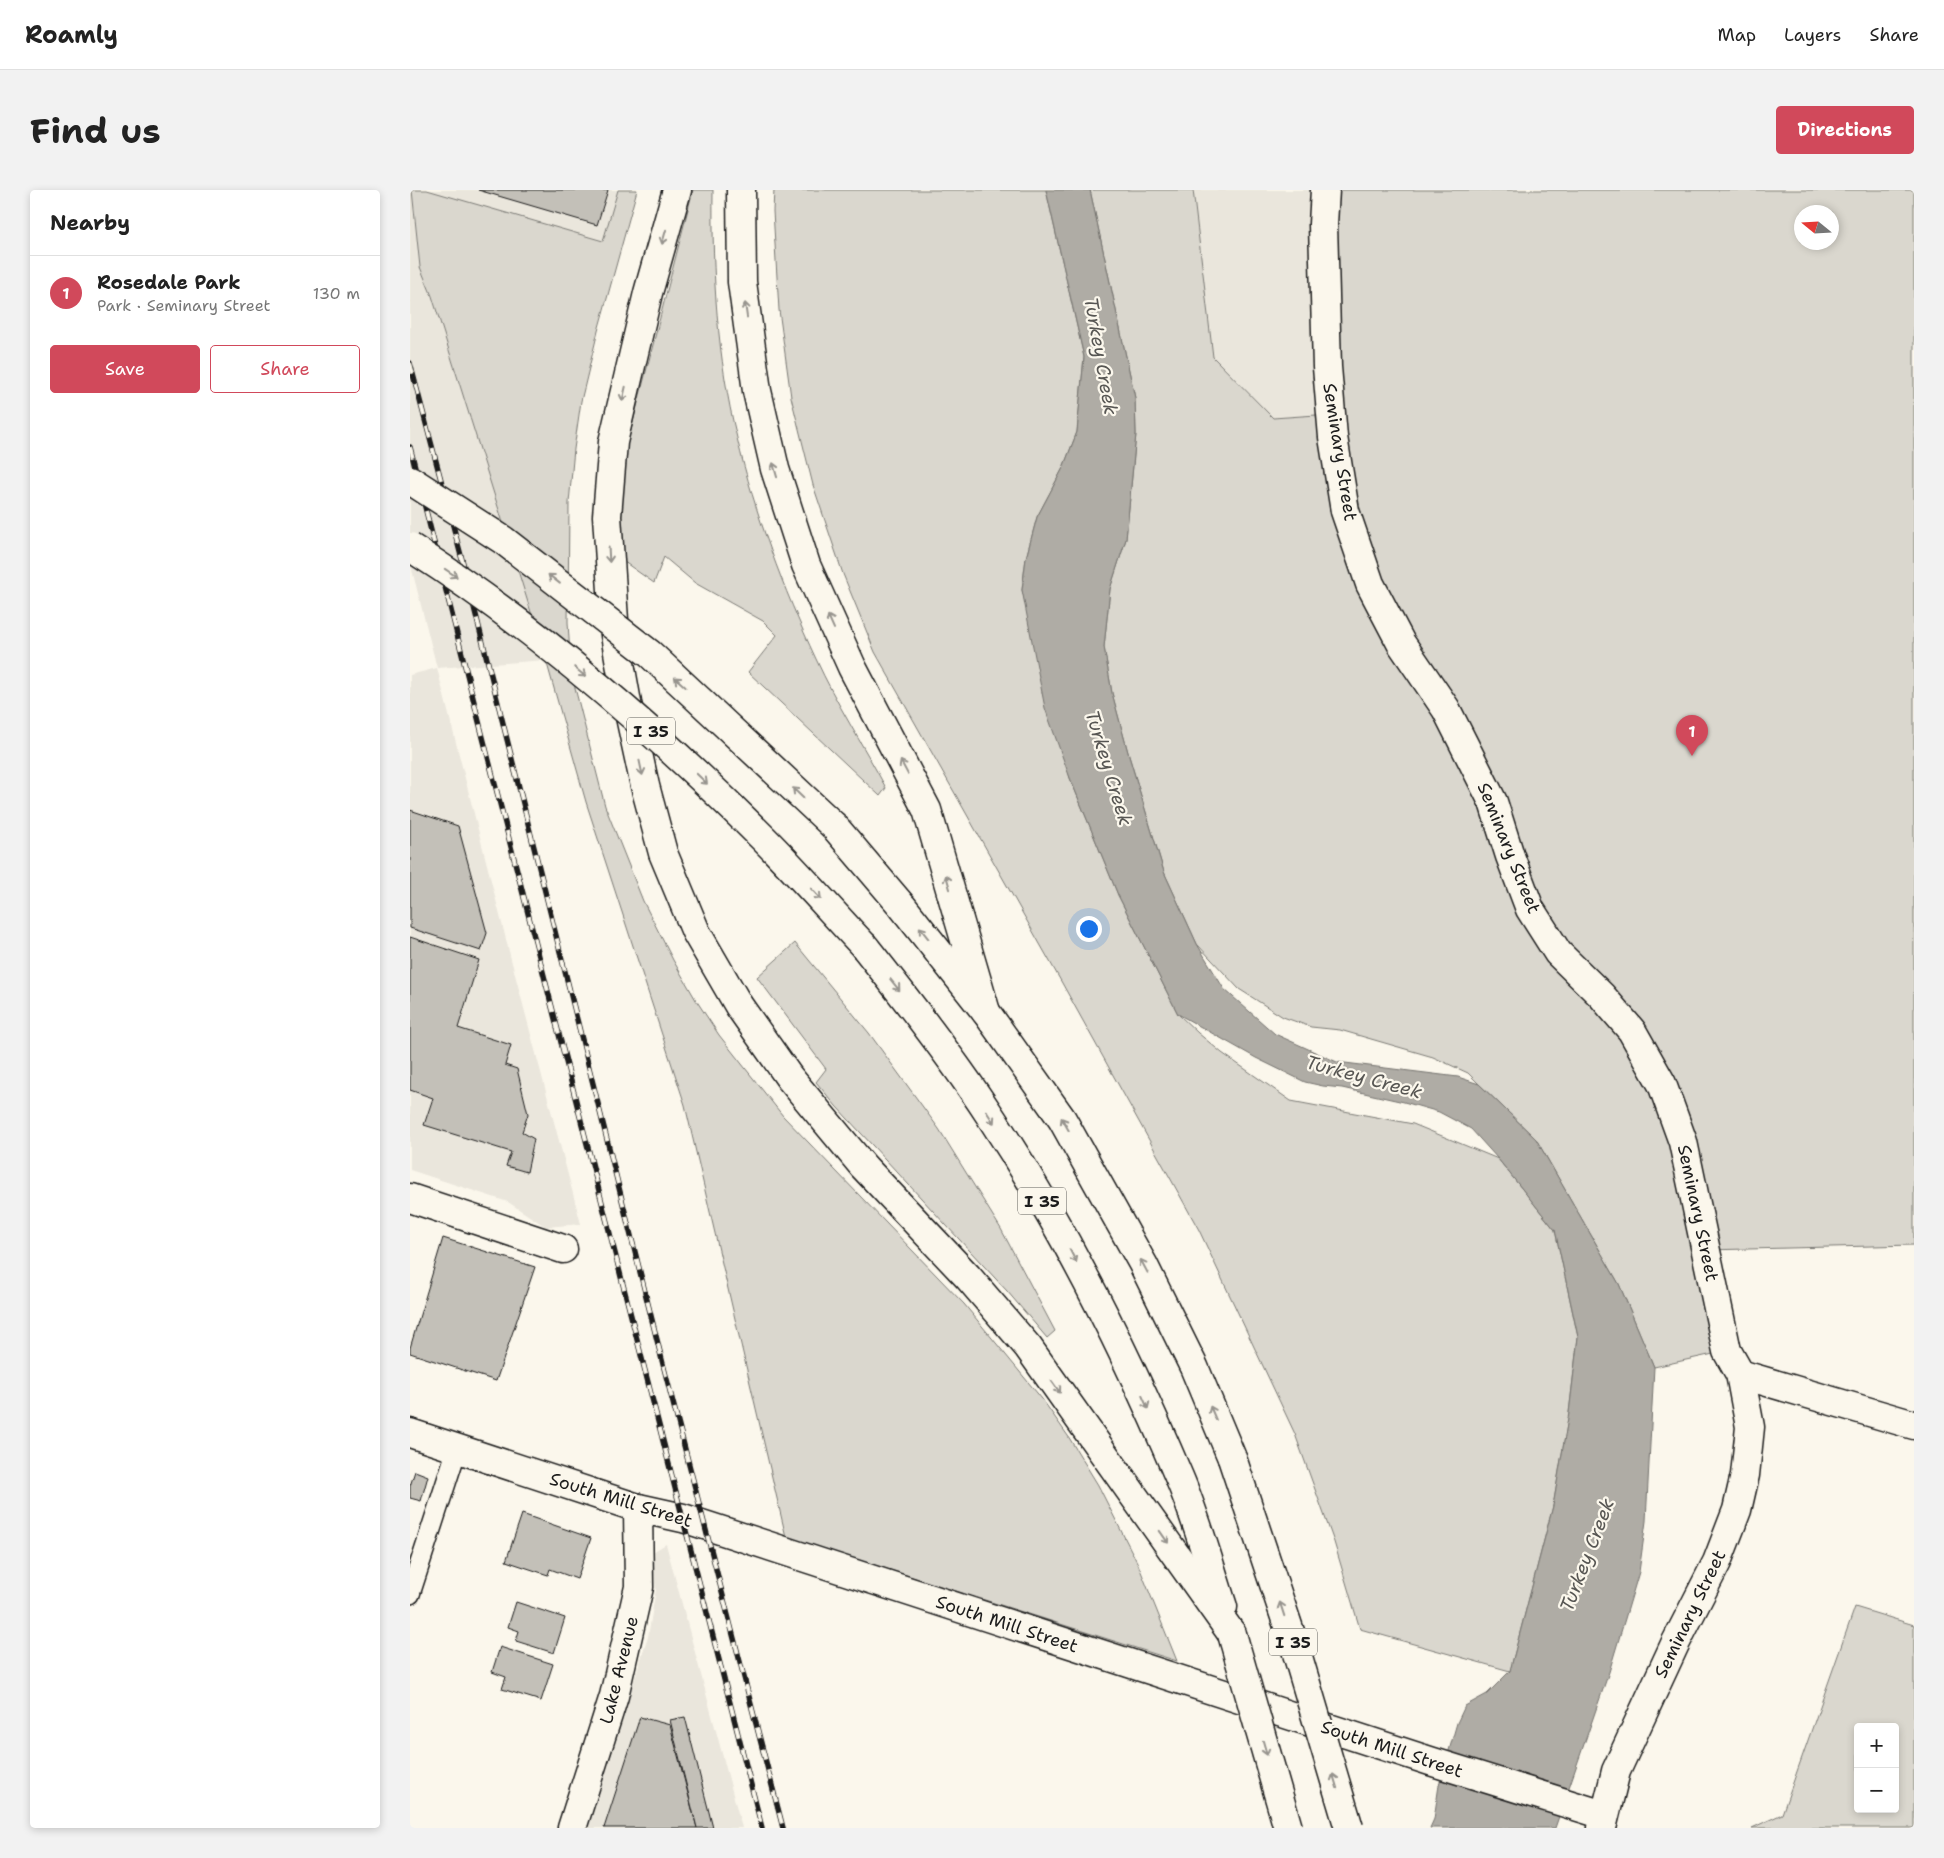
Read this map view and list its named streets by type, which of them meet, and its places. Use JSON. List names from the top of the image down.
{
  "streets": {
    "main road": [
      "Seminary Street",
      "I 35",
      "South Mill Street",
      "Lake Avenue"
    ]
  },
  "crossings": [
    ["Seminary Street", "South Mill Street"],
    ["South Mill Street", "Lake Avenue"]
  ],
  "water": ["Turkey Creek"],
  "north": "left",
  "page": {
    "header": "Roamly",
    "nav": ["Map", "Layers", "Share"],
    "buttons": [
      "Directions",
      ["Save", "Share"]
    ],
    "title": "Find us",
    "heading": "Nearby",
    "list": [
      {
        "mark": "1",
        "name": "Rosedale Park",
        "note": "Park · Seminary Street",
        "value": "130 m"
      }
    ],
    "pins": "1",
    "map_buttons": ["+", "−"]
  }
}
